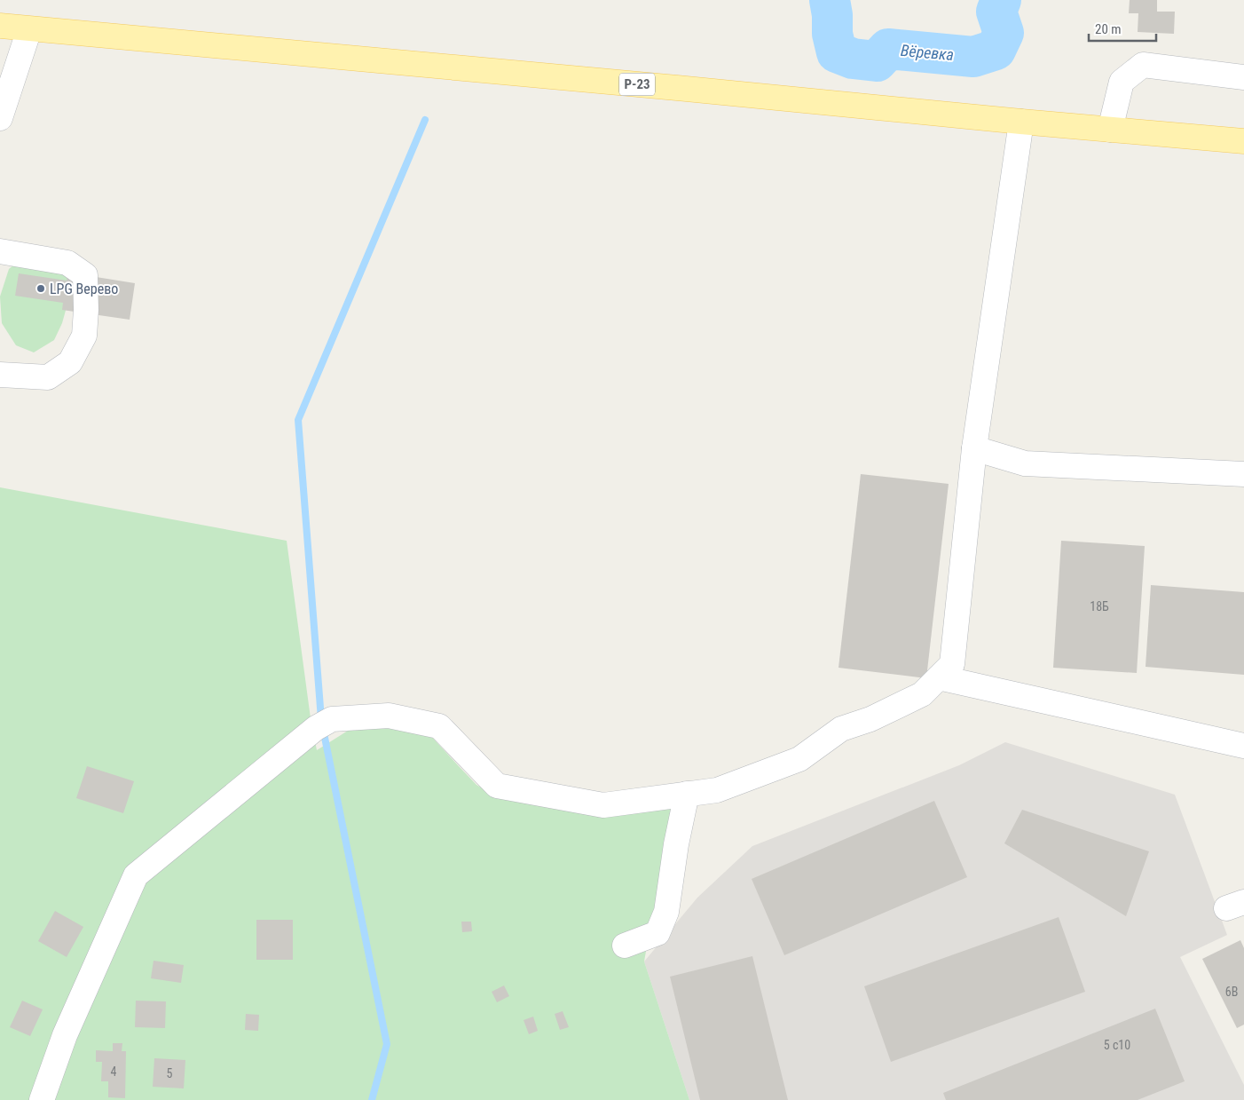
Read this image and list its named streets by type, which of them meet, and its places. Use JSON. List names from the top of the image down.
{
  "streets": {
    "main road": ["Р-23"]
  },
  "water": ["Вёревка"],
  "places": ["LPG Верево"],
  "house_numbers": [
    "18Б",
    "6В",
    "5 с10",
    "4",
    "5"
  ],
  "scale_bar": "20 m"
}
